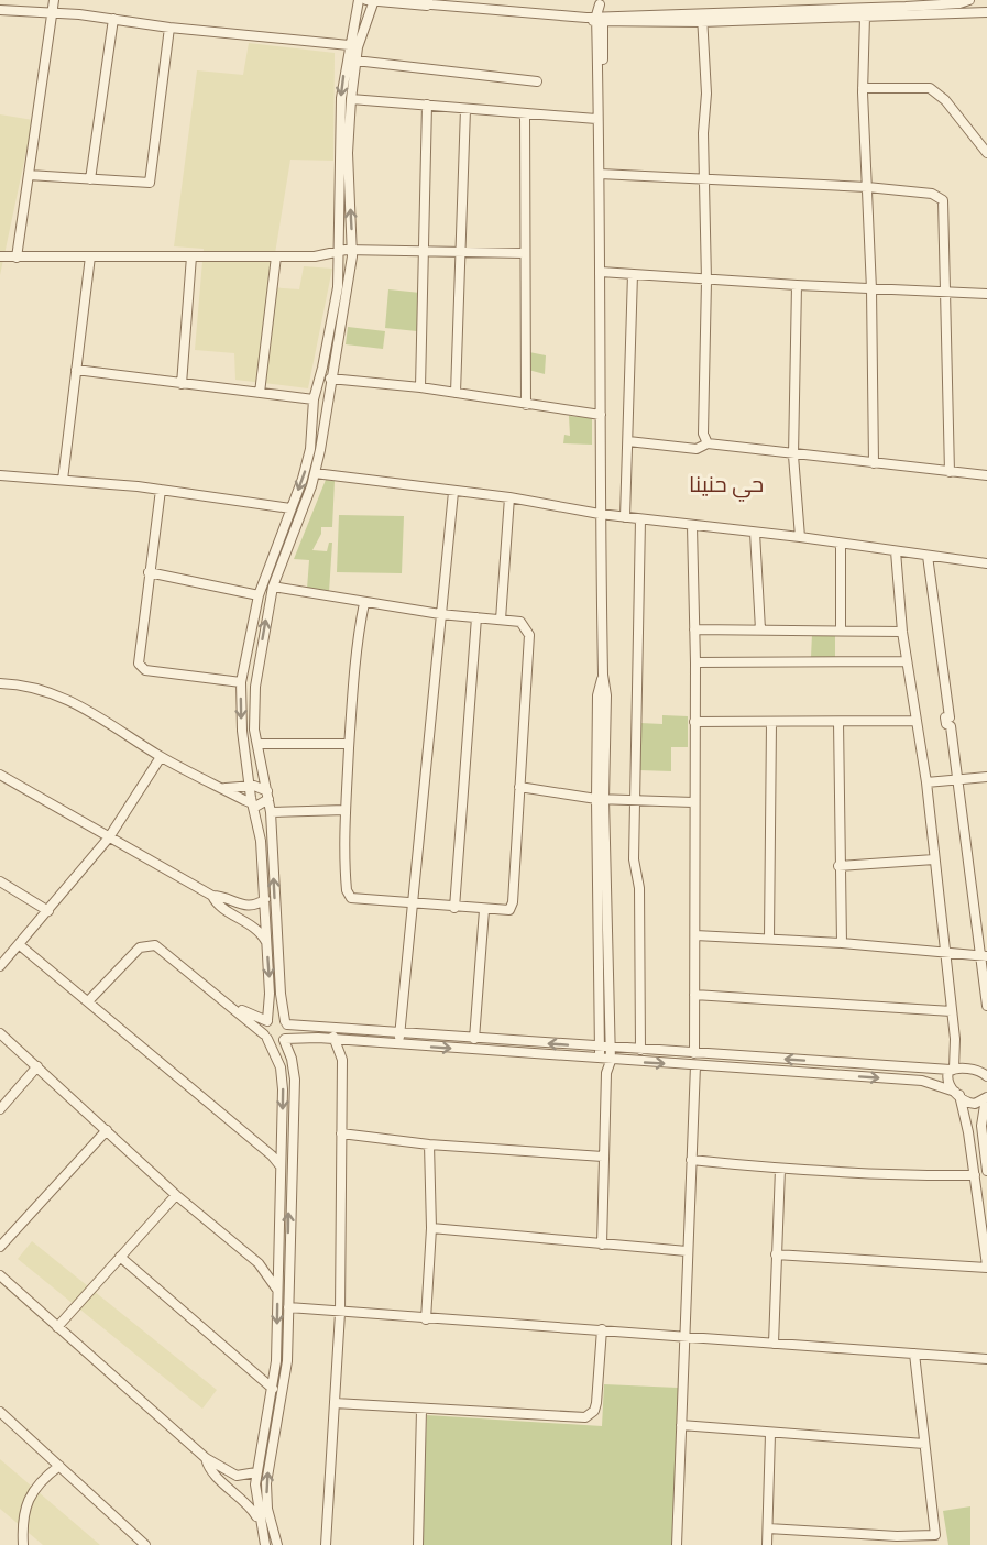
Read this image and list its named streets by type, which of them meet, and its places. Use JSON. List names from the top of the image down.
{
  "districts": ["حي حنينا"]
}
